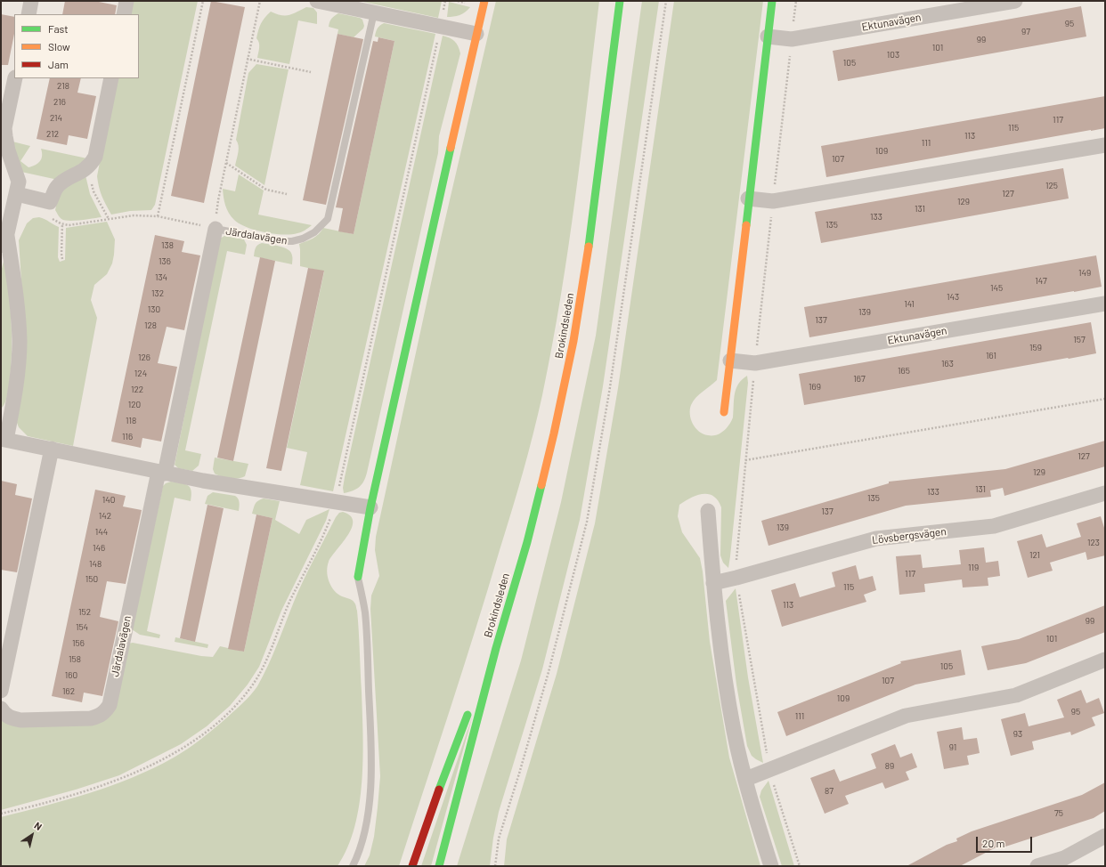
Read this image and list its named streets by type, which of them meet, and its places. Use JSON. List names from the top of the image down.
{
  "streets": {
    "main road": ["Brokindsleden"],
    "street": ["Ektunavägen", "Järdalavägen", "Lövsbergsvägen"]
  },
  "house_numbers": [
    "95",
    "97",
    "99",
    "101",
    "103",
    "105",
    "218",
    "216",
    "214",
    "117",
    "115",
    "212",
    "113",
    "111",
    "109",
    "107",
    "125",
    "127",
    "129",
    "131",
    "133",
    "135",
    "138",
    "136",
    "149",
    "134",
    "147",
    "145",
    "132",
    "143",
    "141",
    "130",
    "139",
    "137",
    "128",
    "157",
    "159",
    "161",
    "126",
    "163",
    "165",
    "124",
    "167",
    "169",
    "122",
    "120",
    "118",
    "116",
    "127",
    "129",
    "131",
    "133",
    "135",
    "140",
    "137",
    "142",
    "139",
    "144",
    "123",
    "146",
    "121",
    "148",
    "119",
    "117",
    "150",
    "115",
    "113",
    "152",
    "99",
    "154",
    "101",
    "156",
    "158",
    "105",
    "160",
    "107",
    "162",
    "109",
    "95",
    "111",
    "93",
    "91",
    "89",
    "87",
    "75"
  ],
  "legend": ["Fast", "Slow", "Jam"],
  "scale_bar": "20 m",
  "north": "top right"
}
